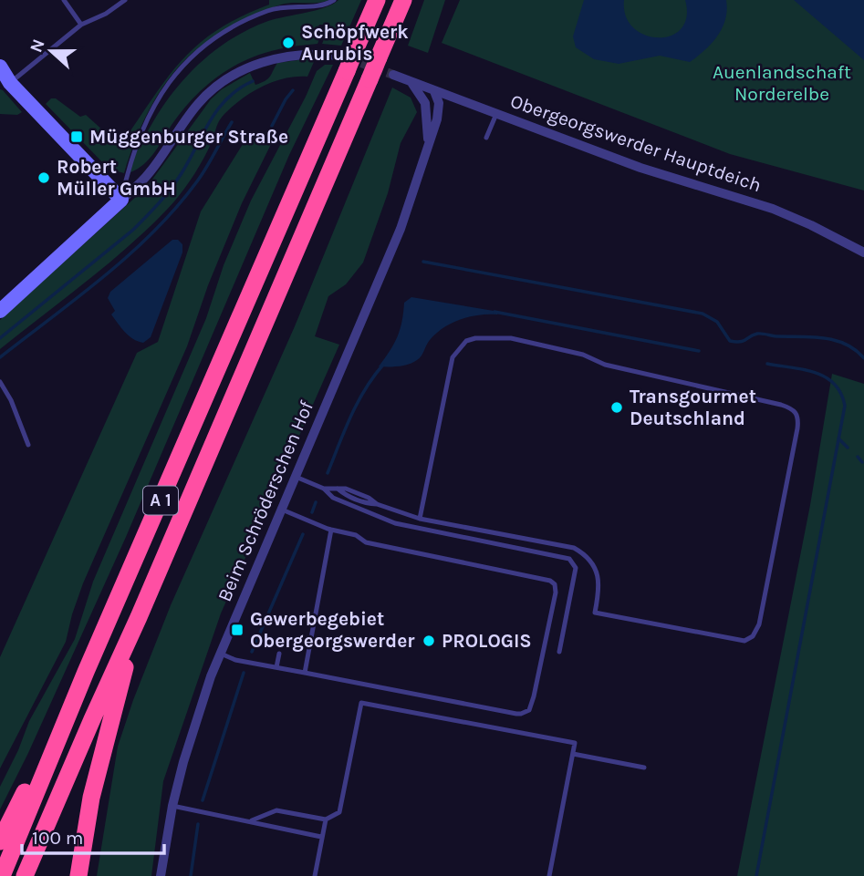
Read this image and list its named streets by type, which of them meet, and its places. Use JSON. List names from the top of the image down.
{
  "streets": {
    "highway": ["A 1"],
    "street": ["Obergeorgswerder Hauptdeich", "Beim Schröderschen Hof"]
  },
  "crossings": [
    ["Obergeorgswerder Hauptdeich", "Beim Schröderschen Hof"]
  ],
  "parks": ["Auenlandschaft Norderelbe"],
  "places": {
    "other": [
      "Schöpfwerk Aurubis",
      "Robert Müller GmbH",
      "Transgourmet Deutschland",
      "PROLOGIS"
    ],
    "transit": ["Müggenburger Straße", "Gewerbegebiet Obergeorgswerder"]
  },
  "scale_bar": "100 m",
  "north": "left"
}
